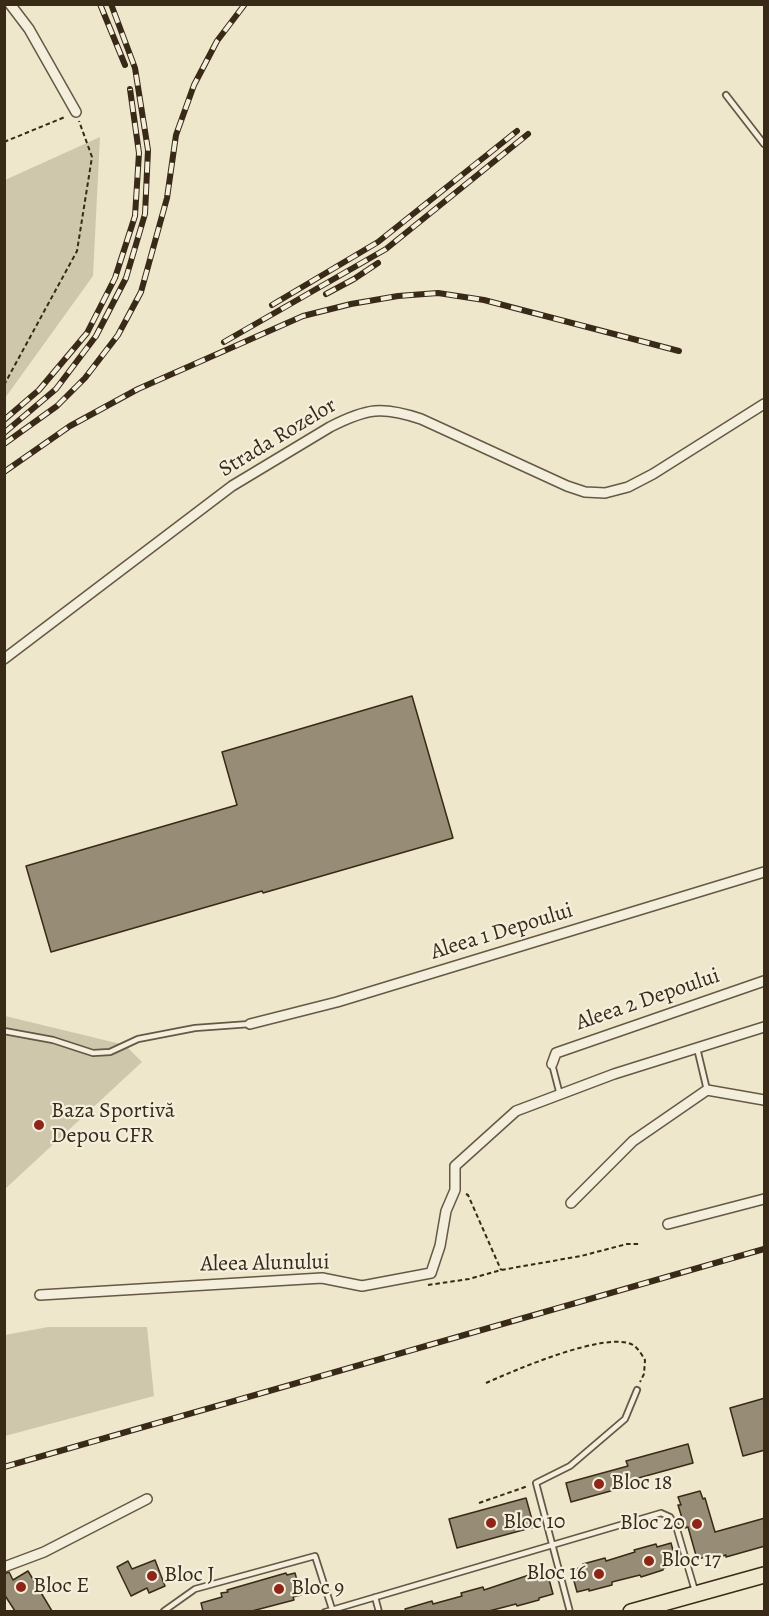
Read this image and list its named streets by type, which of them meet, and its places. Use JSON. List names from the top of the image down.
{
  "streets": {
    "street": [
      "Strada Rozelor",
      "Aleea 1 Depoului",
      "Aleea 2 Depoului",
      "Aleea Alunului"
    ]
  },
  "places": [
    "Baza Sportivă Depou CFR",
    "Bloc 18",
    "Bloc 10",
    "Bloc 20",
    "Bloc 17",
    "Bloc 16",
    "Bloc J",
    "Bloc E",
    "Bloc 9"
  ]
}
